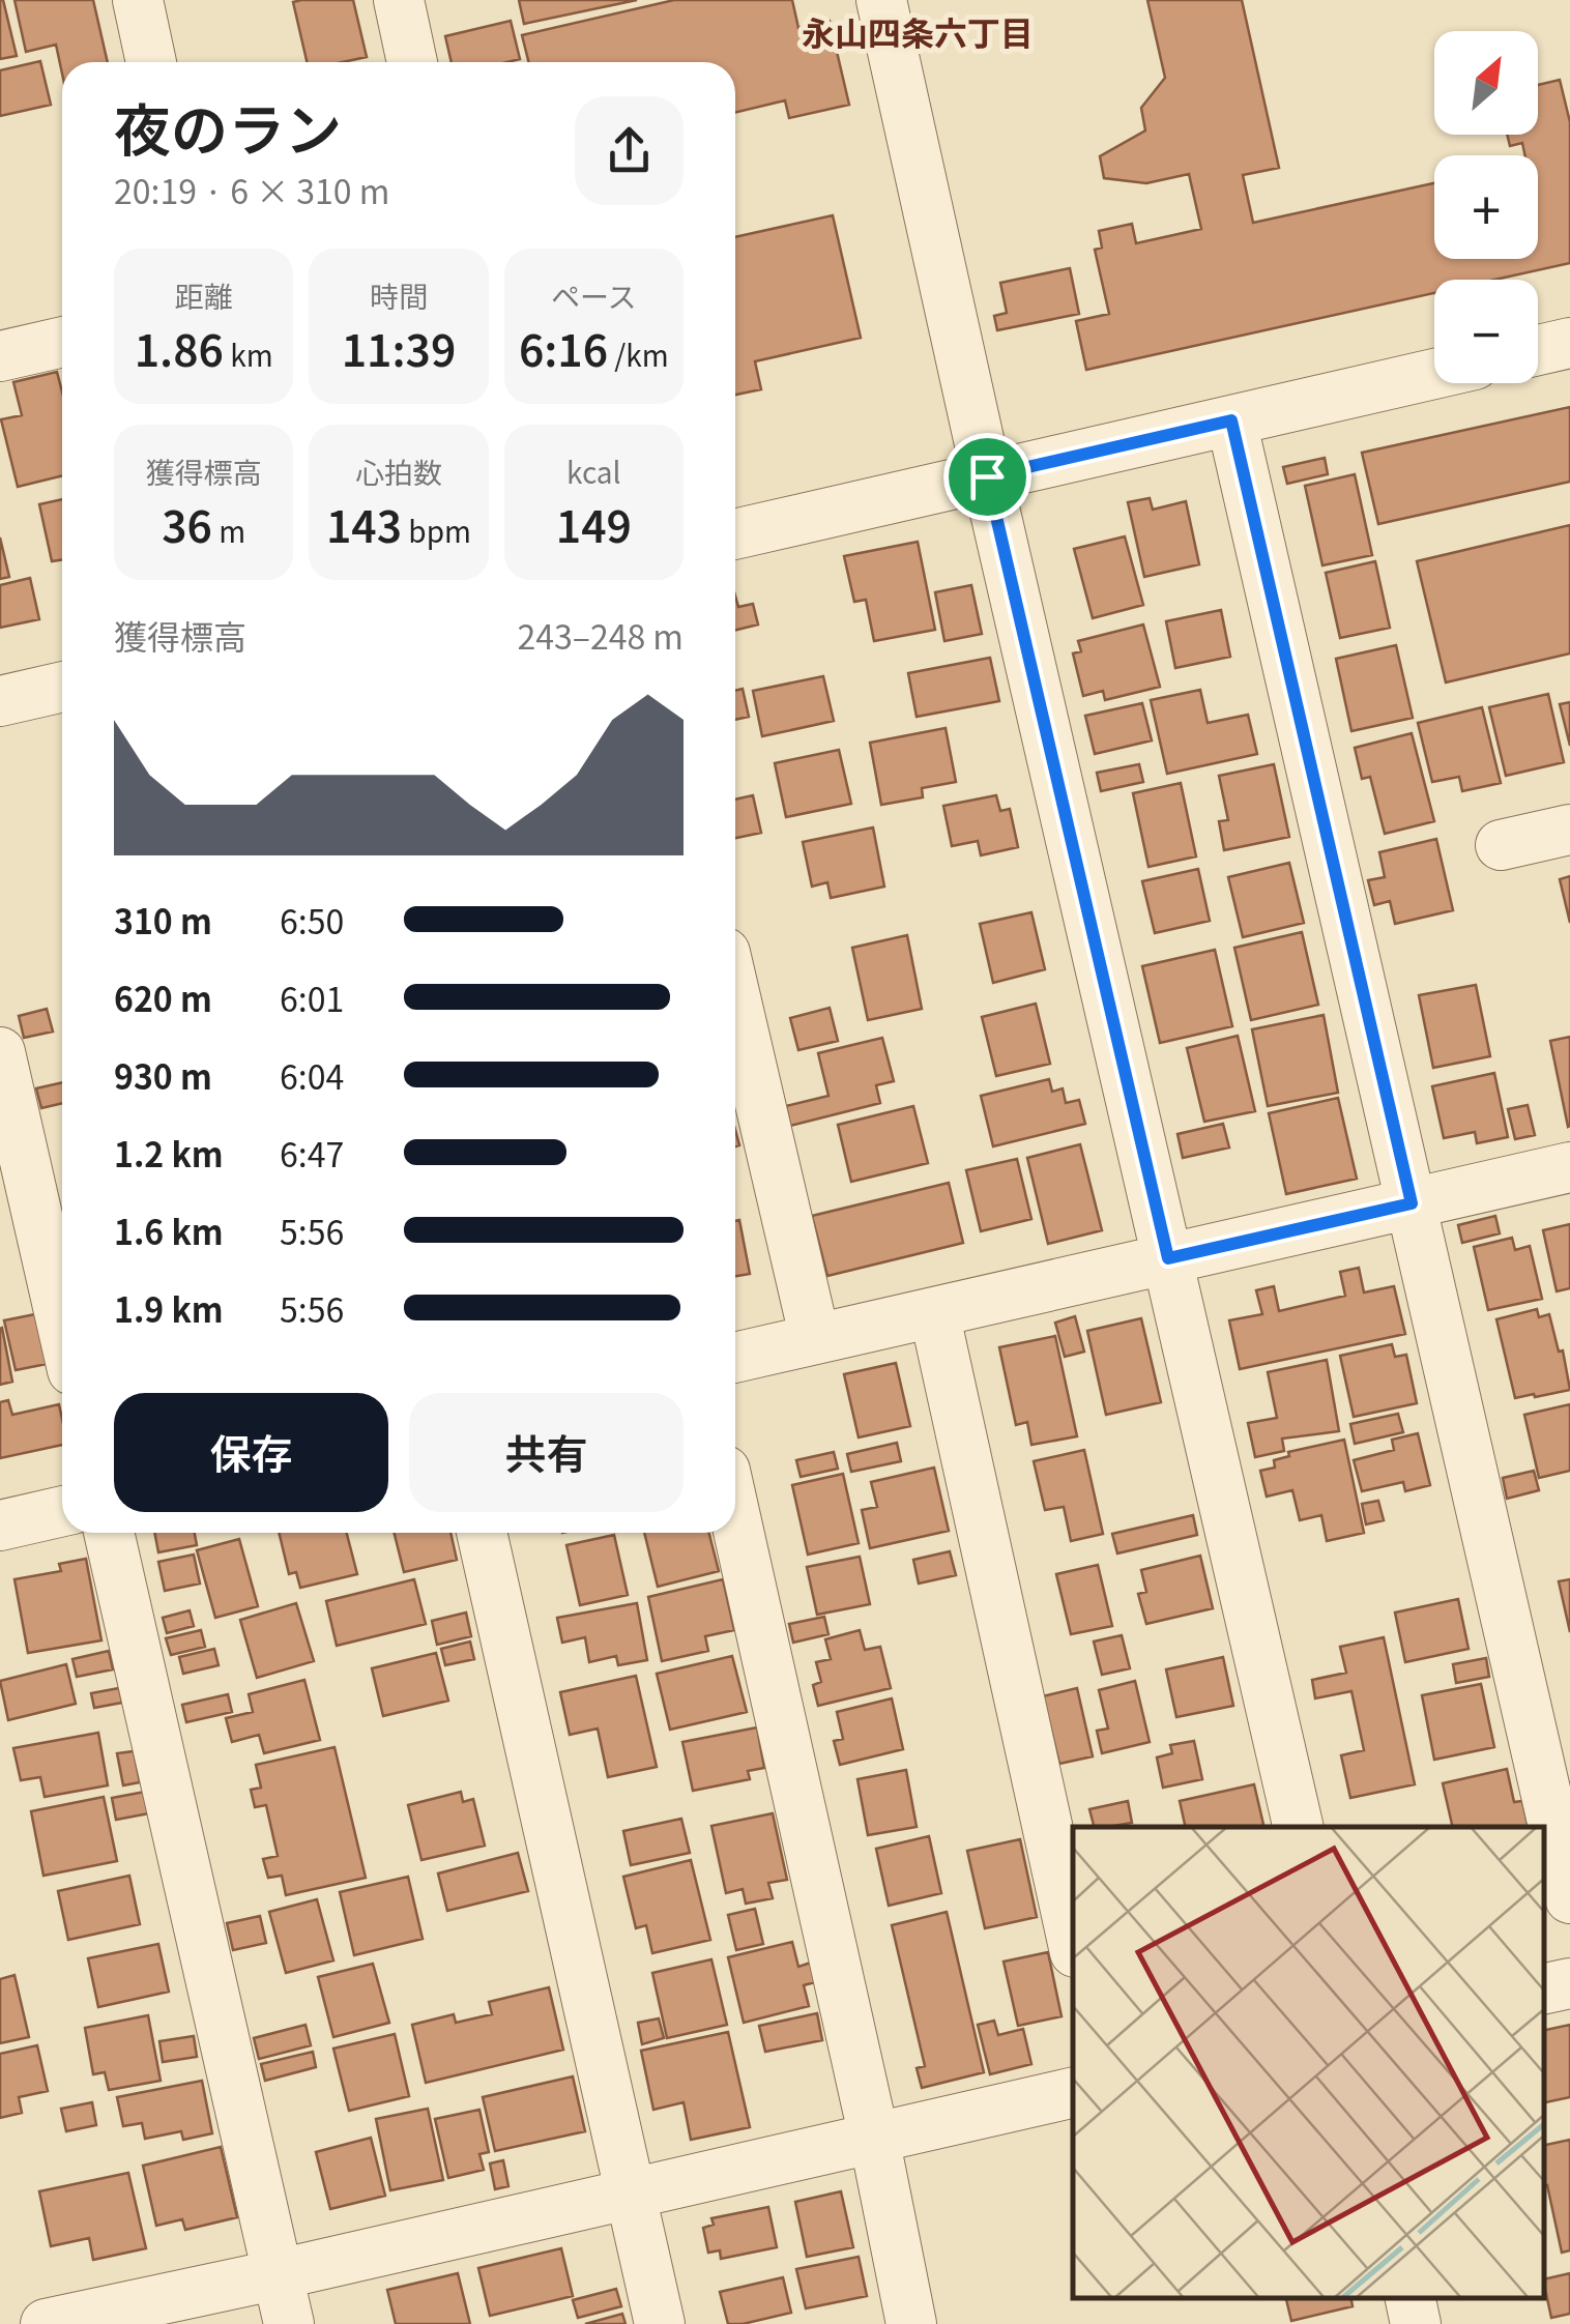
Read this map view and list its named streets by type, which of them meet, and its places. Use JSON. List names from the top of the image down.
{
  "districts": ["永山四条六丁目"],
  "north": "top right",
  "page": {
    "map_buttons": ["+", "−"],
    "heading": ["夜のラン", "20:19 · 6 × 310 m"],
    "stats": [
      ["距離", "1.86 km"],
      ["時間", "11:39"],
      ["ペース", "6:16 /km"],
      ["獲得標高", "36 m"],
      ["心拍数", "143 bpm"],
      ["kcal", "149"]
    ],
    "chart": ["獲得標高", "243–248 m"],
    "list": [
      {
        "name": "310 m",
        "note": "6:50"
      },
      {
        "name": "620 m",
        "note": "6:01"
      },
      {
        "name": "930 m",
        "note": "6:04"
      },
      {
        "name": "1.2 km",
        "note": "6:47"
      },
      {
        "name": "1.6 km",
        "note": "5:56"
      },
      {
        "name": "1.9 km",
        "note": "5:56"
      }
    ],
    "buttons": ["保存", "共有"]
  }
}
